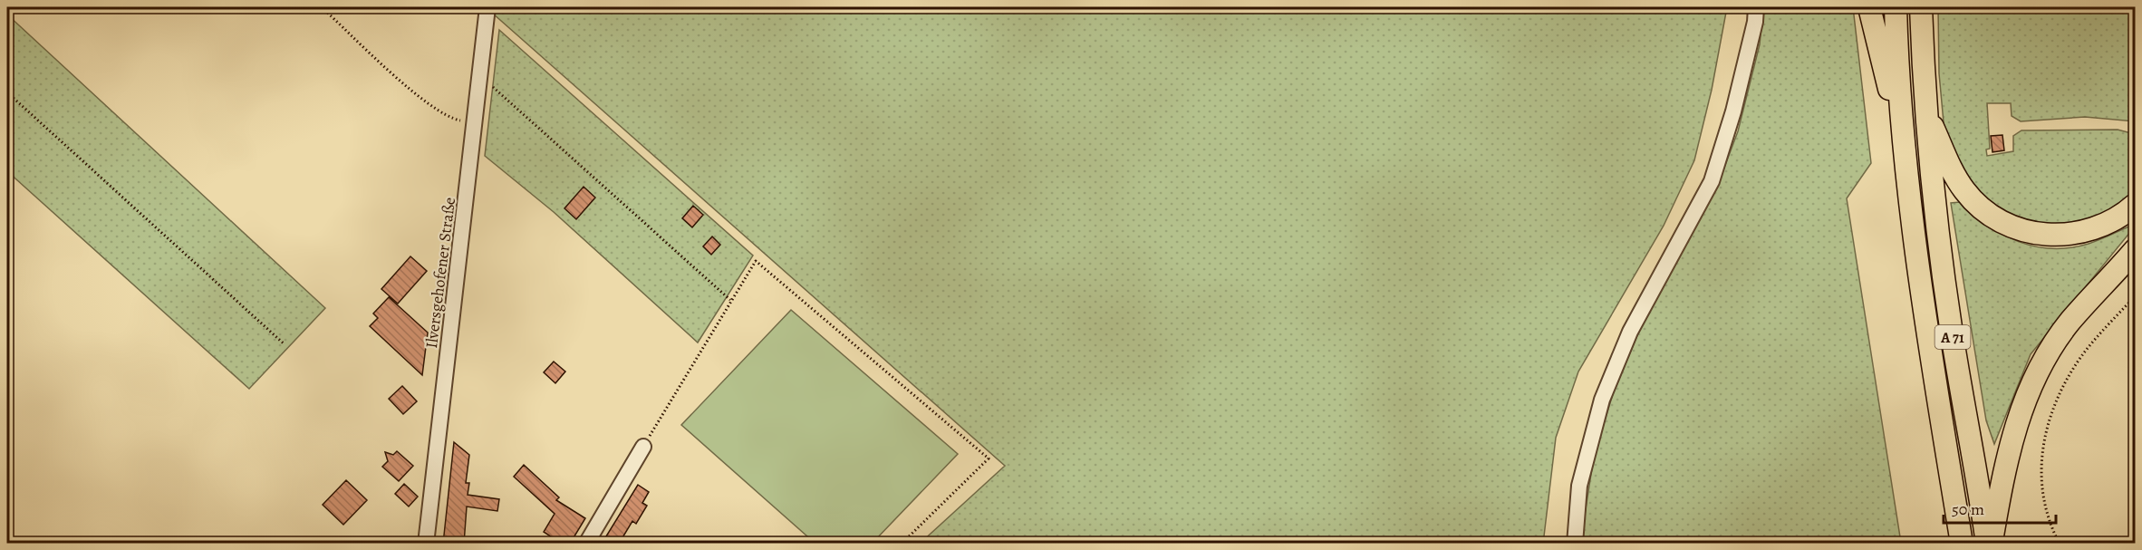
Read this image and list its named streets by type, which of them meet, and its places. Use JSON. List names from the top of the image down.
{
  "streets": {
    "highway": ["A 71"],
    "street": ["Ilversgehofener Straße"]
  },
  "scale_bar": "50 m"
}
